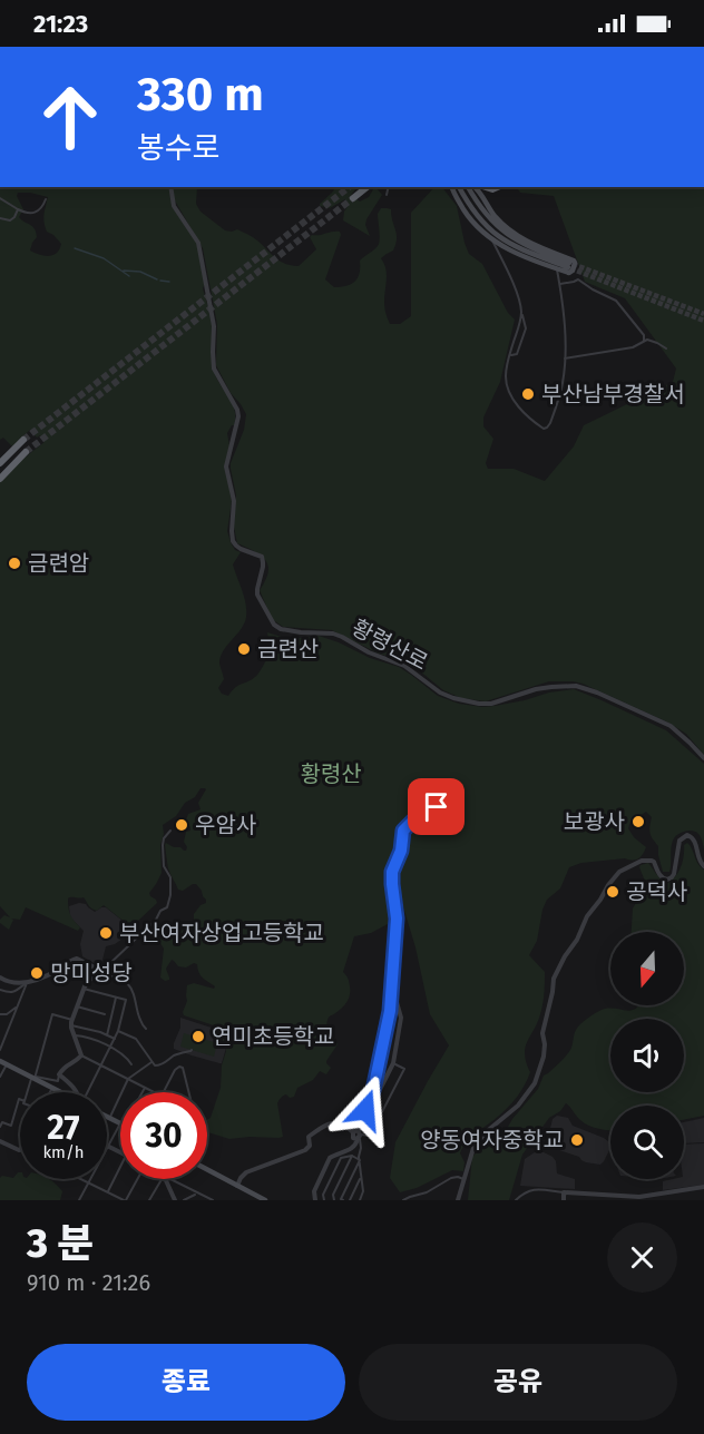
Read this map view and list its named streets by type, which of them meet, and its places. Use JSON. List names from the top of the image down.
{
  "streets": {
    "street": ["황령산로"]
  },
  "parks": ["황령산"],
  "places": [
    "부산남부경찰서",
    "금련암",
    "금련산",
    "보광사",
    "우암사",
    "공덕사",
    "부산여자상업고등학교",
    "망미성당",
    "연미초등학교",
    "양동여자중학교"
  ],
  "north": "bottom",
  "page": {
    "status": "21:23",
    "turn": ["330 m", "봉수로"],
    "speed": "27 km/h",
    "limit": "30",
    "heading": ["3 분", "910 m · 21:26"],
    "buttons": ["종료", "공유"]
  }
}
